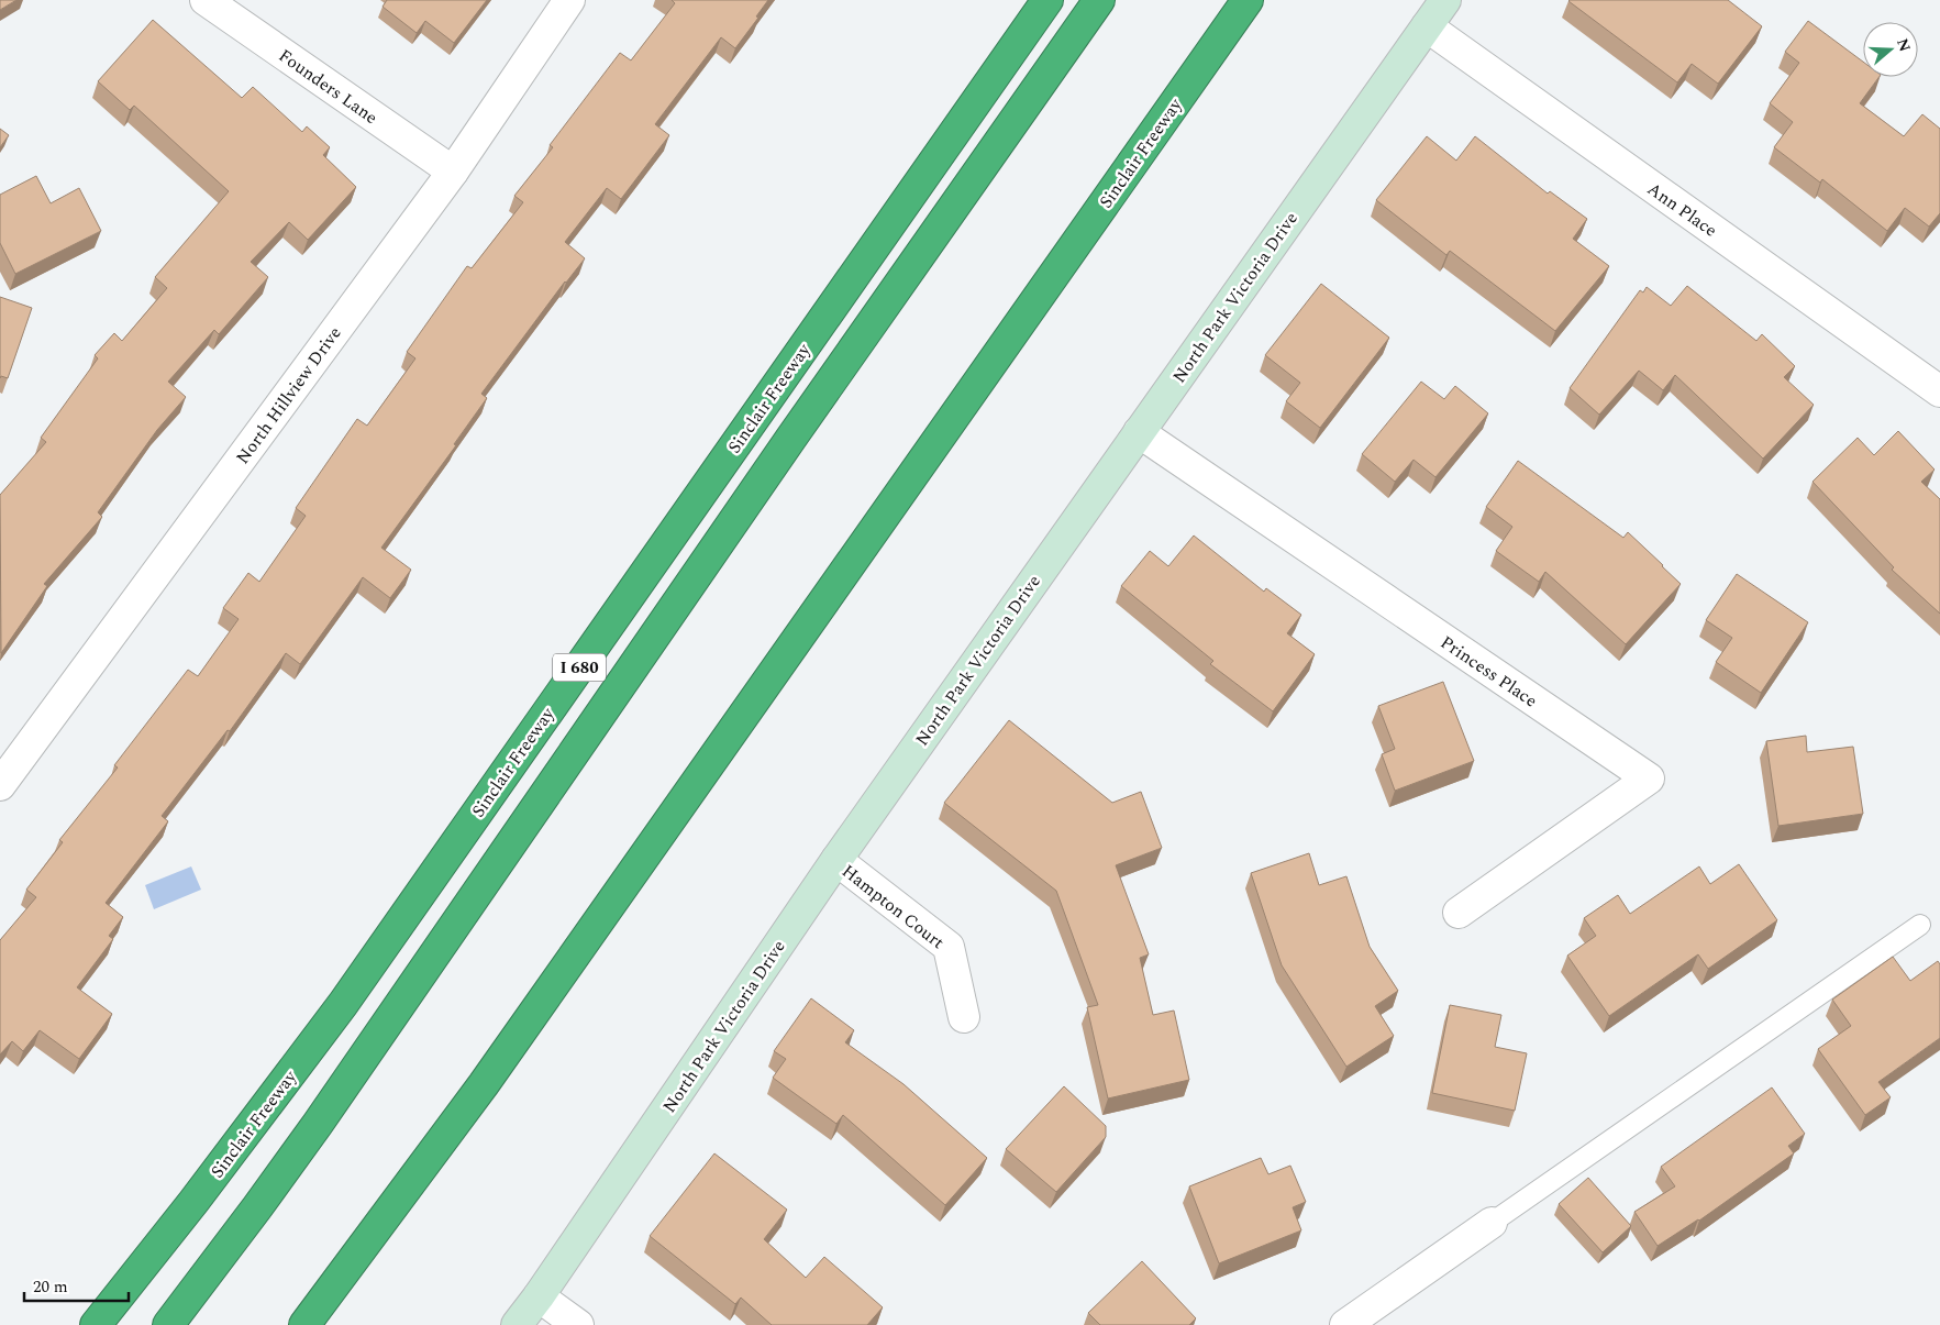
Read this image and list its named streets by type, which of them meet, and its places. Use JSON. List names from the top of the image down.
{
  "streets": {
    "highway": ["Sinclair Freeway", "I 680"],
    "street": [
      "Founders Lane",
      "Ann Place",
      "North Park Victoria Drive",
      "North Hillview Drive",
      "Princess Place",
      "Hampton Court"
    ]
  },
  "crossings": [
    ["Founders Lane", "North Hillview Drive"],
    ["Ann Place", "North Park Victoria Drive"],
    ["North Park Victoria Drive", "Princess Place"],
    ["North Park Victoria Drive", "Hampton Court"]
  ],
  "scale_bar": "20 m",
  "north": "right"
}
